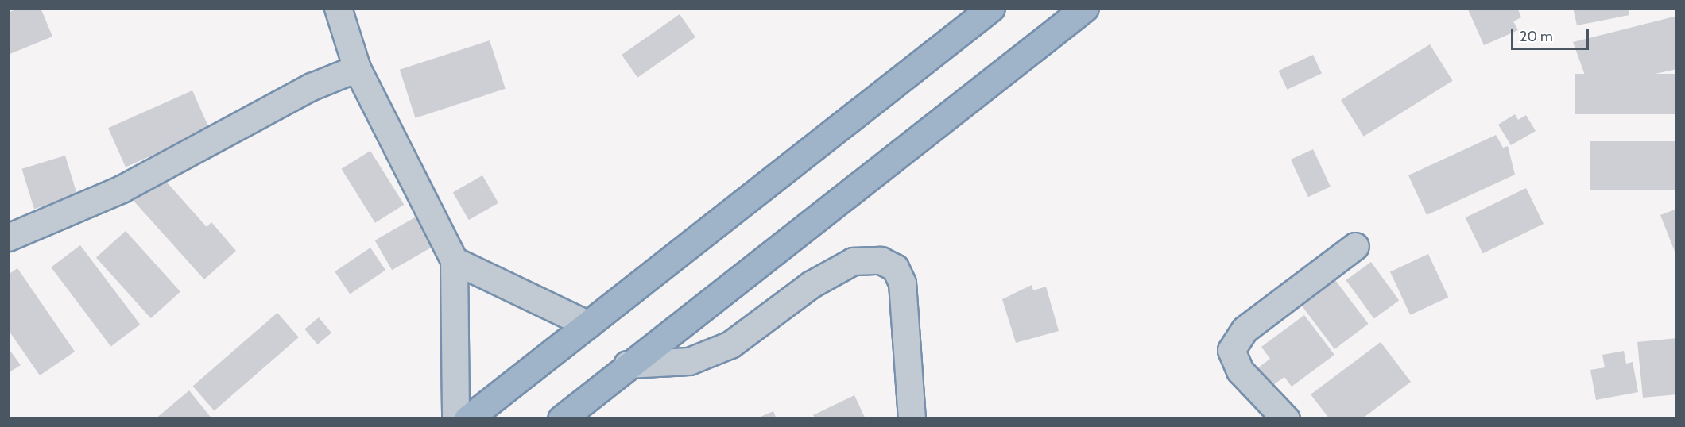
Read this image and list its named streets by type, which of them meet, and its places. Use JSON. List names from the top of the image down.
{
  "scale_bar": "20 m"
}
